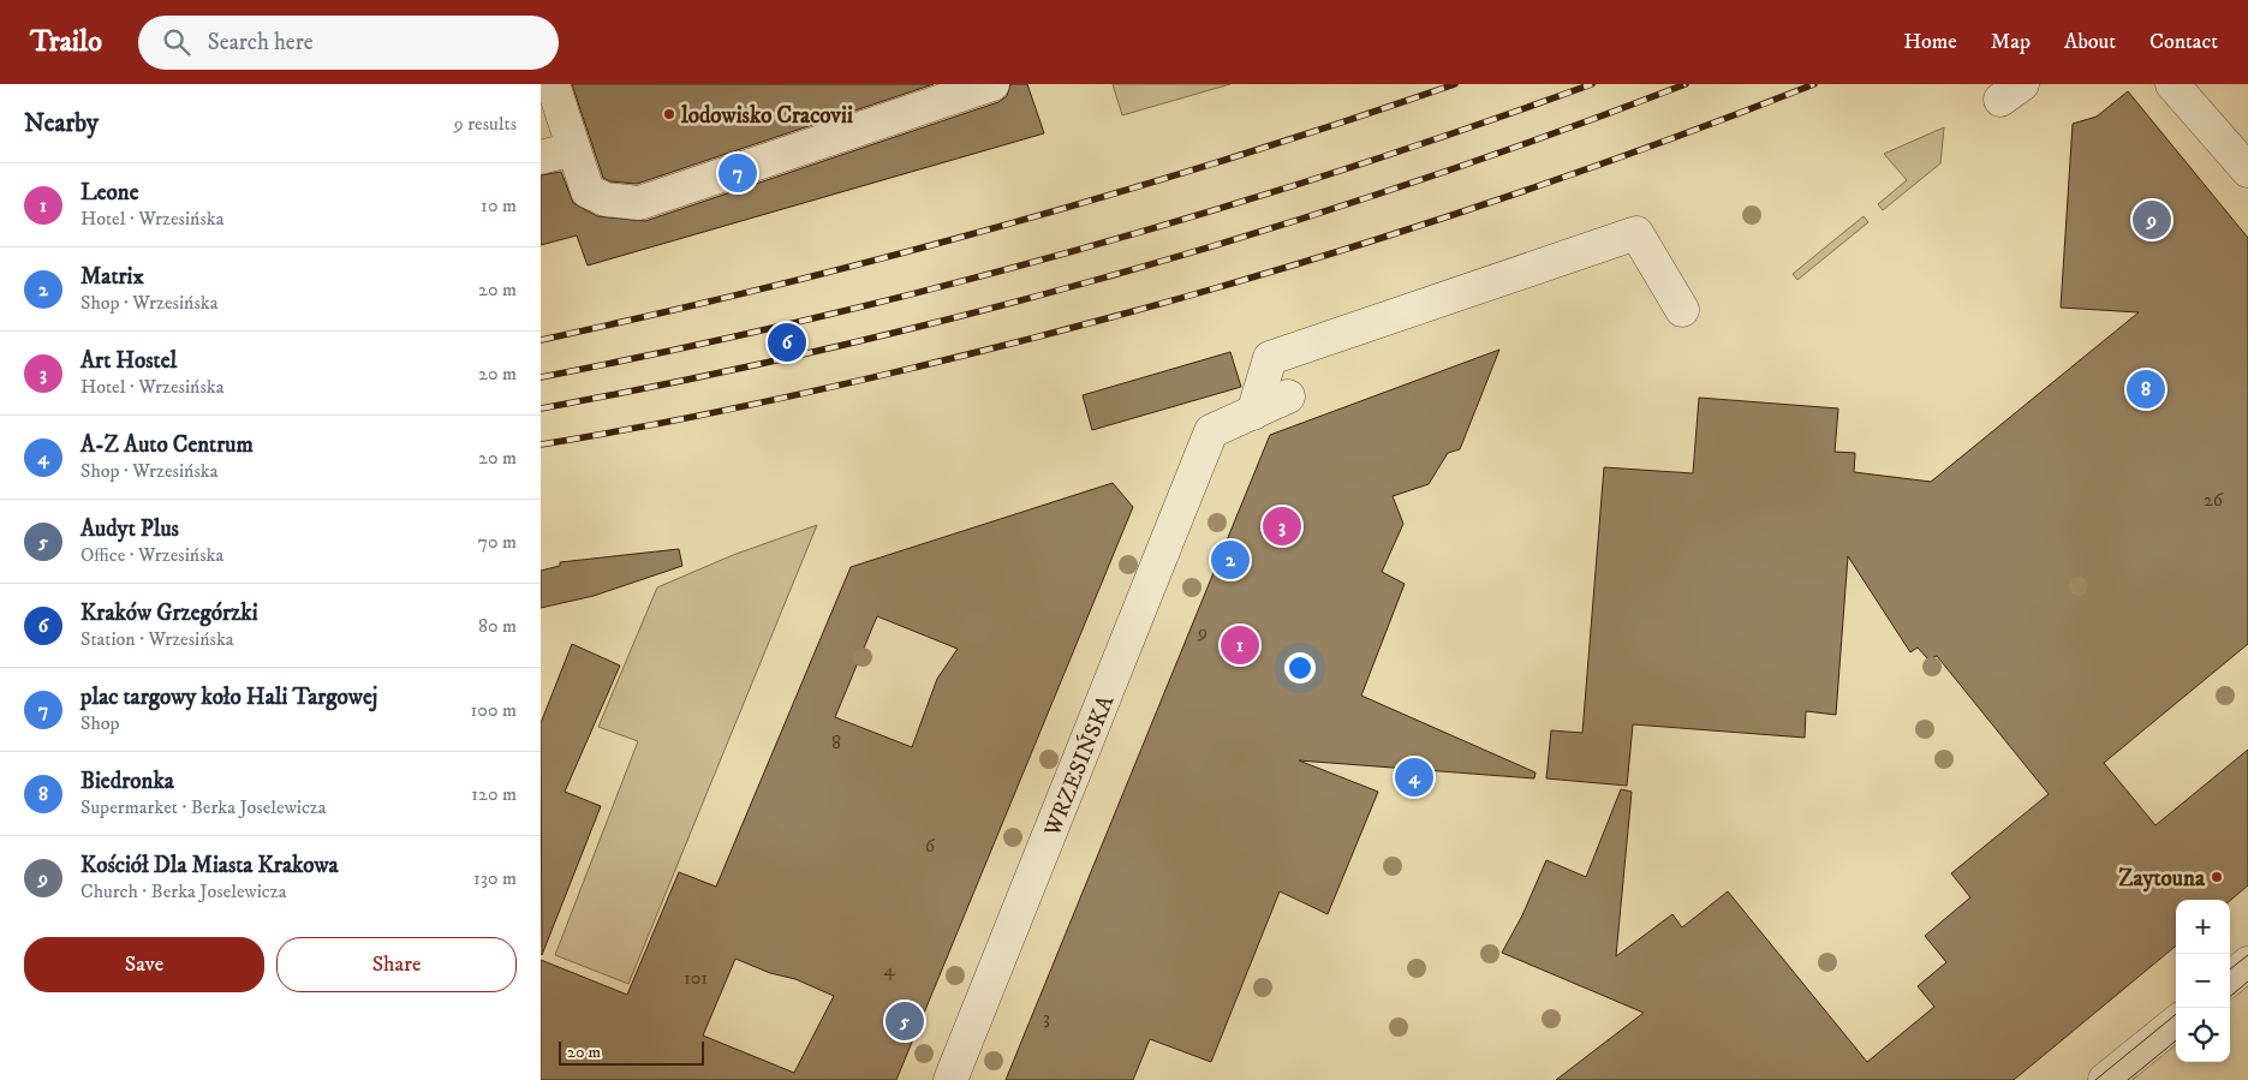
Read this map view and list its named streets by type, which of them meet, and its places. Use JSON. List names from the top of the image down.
{
  "streets": {
    "street": ["WRZESIŃSKA"]
  },
  "places": ["lodowisko Cracovii", "Zaytouna"],
  "house_numbers": [
    "26",
    "9",
    "8",
    "6",
    "4",
    "101",
    "3"
  ],
  "scale_bar": "20 m",
  "page": {
    "header": "Trailo",
    "search": "Search here",
    "nav": [
      "Home",
      "Map",
      "About",
      "Contact"
    ],
    "heading": ["Nearby", "9 results"],
    "pins": [
      "7",
      "9",
      "6",
      "8",
      "3",
      "2",
      "1",
      "4",
      "5"
    ],
    "list": [
      {
        "mark": "1",
        "name": "Leone",
        "note": "Hotel · Wrzesińska",
        "value": "10 m"
      },
      {
        "mark": "2",
        "name": "Matrix",
        "note": "Shop · Wrzesińska",
        "value": "20 m"
      },
      {
        "mark": "3",
        "name": "Art Hostel",
        "note": "Hotel · Wrzesińska",
        "value": "20 m"
      },
      {
        "mark": "4",
        "name": "A-Z Auto Centrum",
        "note": "Shop · Wrzesińska",
        "value": "20 m"
      },
      {
        "mark": "5",
        "name": "Audyt Plus",
        "note": "Office · Wrzesińska",
        "value": "70 m"
      },
      {
        "mark": "6",
        "name": "Kraków Grzegórzki",
        "note": "Station · Wrzesińska",
        "value": "80 m"
      },
      {
        "mark": "7",
        "name": "plac targowy koło Hali Targowej",
        "note": "Shop",
        "value": "100 m"
      },
      {
        "mark": "8",
        "name": "Biedronka",
        "note": "Supermarket · Berka Joselewicza",
        "value": "120 m"
      },
      {
        "mark": "9",
        "name": "Kościół Dla Miasta Krakowa",
        "note": "Church · Berka Joselewicza",
        "value": "130 m"
      }
    ],
    "map_buttons": ["+", "−"],
    "buttons": ["Save", "Share"],
    "scale": "20 m"
  }
}
